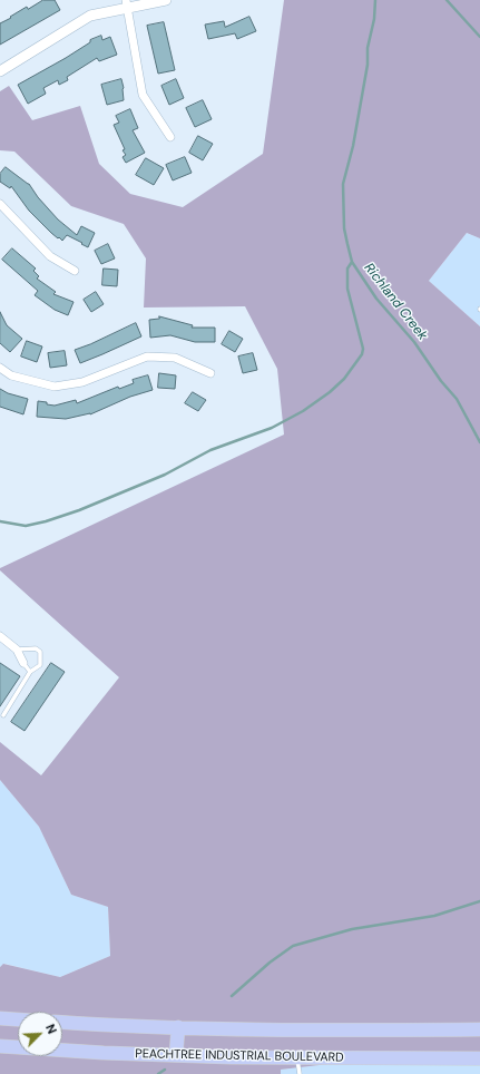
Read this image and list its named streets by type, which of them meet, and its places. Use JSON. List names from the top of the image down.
{
  "streets": {
    "main road": ["PEACHTREE INDUSTRIAL BOULEVARD"]
  },
  "water": ["Richland Creek"],
  "north": "top right"
}
